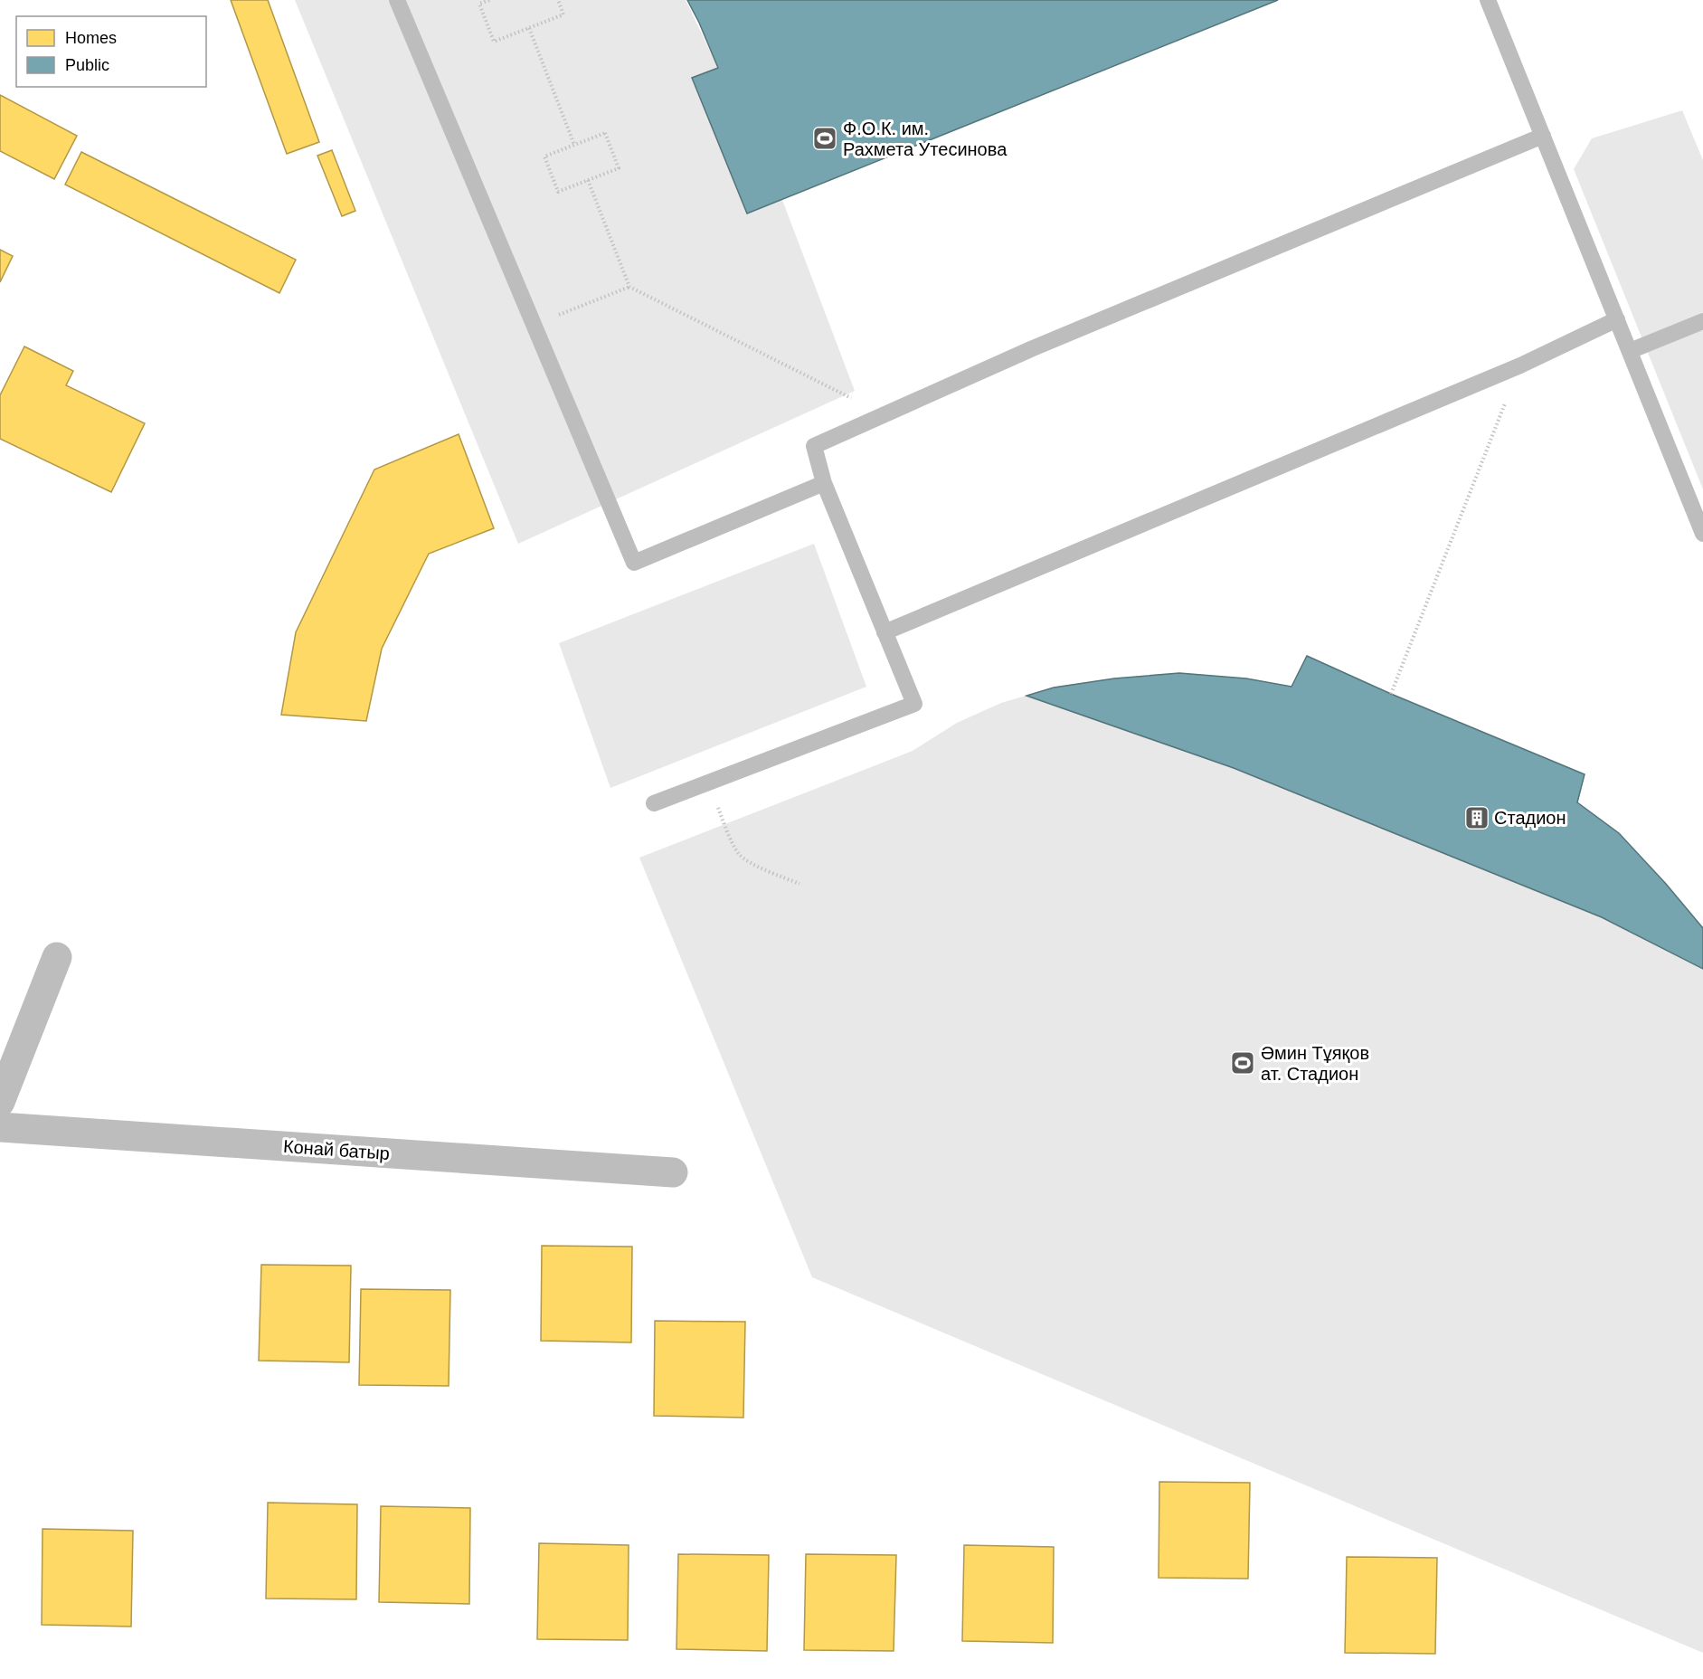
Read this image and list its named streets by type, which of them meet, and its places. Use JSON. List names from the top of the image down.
{
  "streets": {
    "street": ["Конай батыр"]
  },
  "places": {
    "sports": ["Ф.О.К. им. Рахмета Утесинова", "Әмин Тұяқов ат. Стадион"],
    "building": ["Стадион"]
  },
  "legend": ["Homes", "Public"]
}
